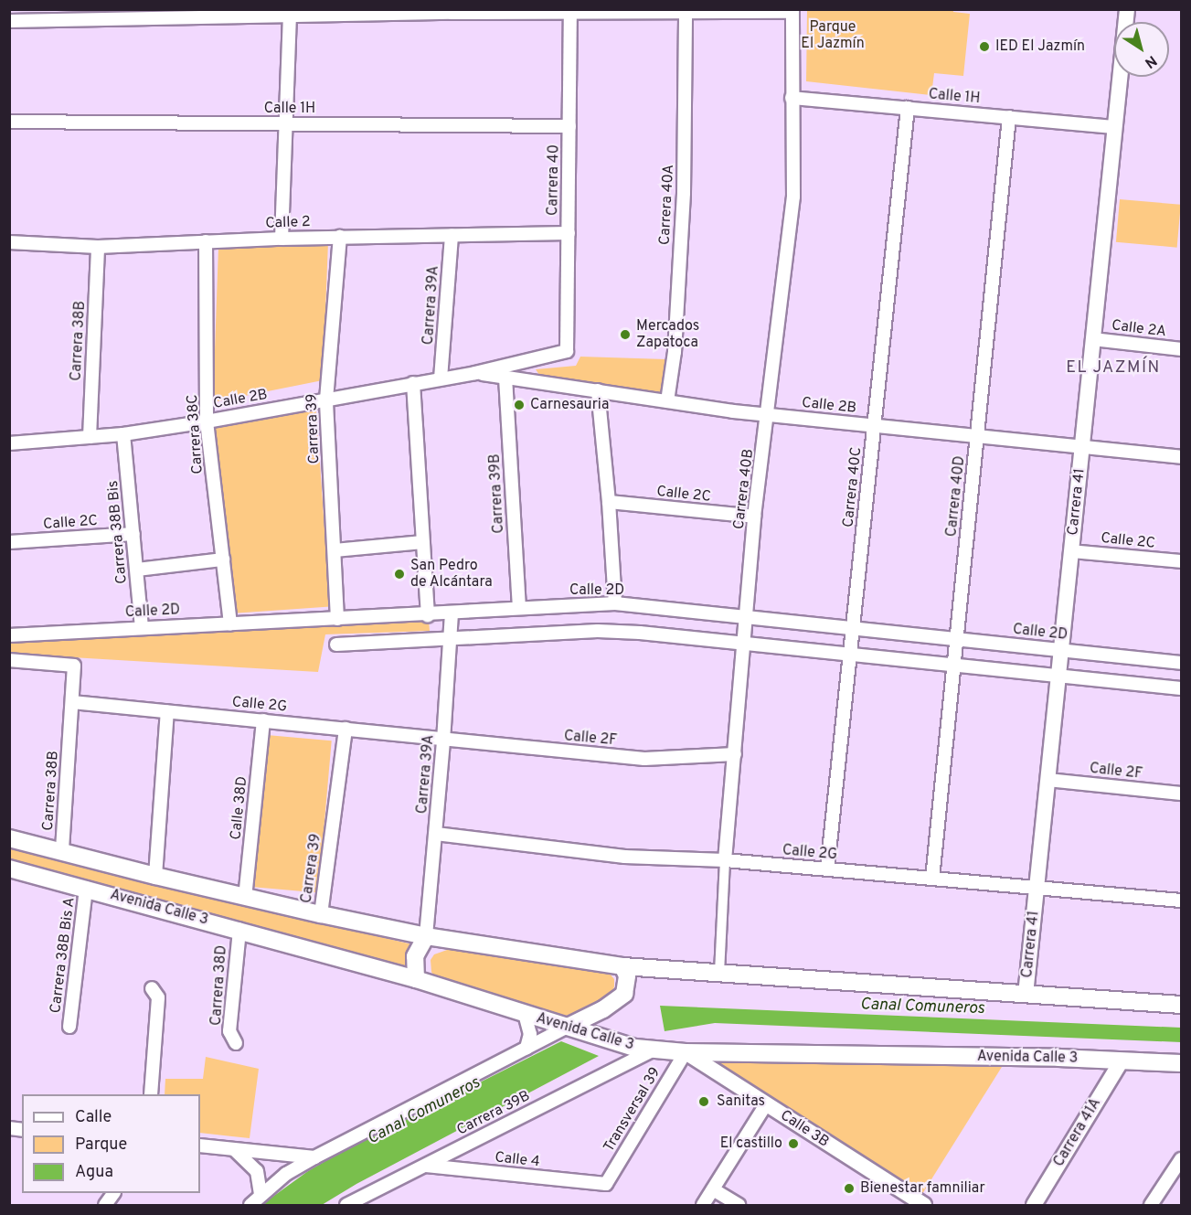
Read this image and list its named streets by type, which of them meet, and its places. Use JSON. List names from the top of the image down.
{
  "streets": {
    "main road": ["Avenida Calle 3"],
    "street": [
      "Calle 1H",
      "Carrera 40",
      "Carrera 40A",
      "Calle 2",
      "Carrera 39A",
      "Calle 2A",
      "Carrera 38B",
      "Calle 2B",
      "Carrera 39",
      "Carrera 38C",
      "Carrera 40C",
      "Carrera 40B",
      "Carrera 39B",
      "Calle 2C",
      "Carrera 40D",
      "Carrera 41",
      "Carrera 38B Bis",
      "Calle 2D",
      "Calle 2G",
      "Calle 2F",
      "Calle 38D",
      "Carrera 38B Bis A",
      "Carrera 38D",
      "Transversal 39",
      "Calle 3B",
      "Carrera 41A",
      "Calle 4"
    ]
  },
  "crossings": [
    ["Calle 1H", "Carrera 40"],
    ["Calle 1H", "Carrera 40C"],
    ["Calle 1H", "Carrera 40B"],
    ["Calle 1H", "Carrera 40D"],
    ["Calle 1H", "Carrera 41"],
    ["Carrera 40", "Calle 2"],
    ["Carrera 40", "Calle 2B"],
    ["Carrera 40A", "Calle 2B"],
    ["Calle 2", "Carrera 39A"],
    ["Calle 2", "Carrera 38B"],
    ["Calle 2", "Carrera 39"],
    ["Calle 2", "Carrera 38C"],
    ["Carrera 39A", "Calle 2B"],
    ["Carrera 39A", "Calle 2D"],
    ["Carrera 39A", "Calle 2G"],
    ["Carrera 39A", "Calle 2F"],
    ["Carrera 39A", "Avenida Calle 3"],
    ["Calle 2A", "Carrera 41"],
    ["Carrera 38B", "Calle 2B"],
    ["Carrera 38B", "Calle 2G"],
    ["Carrera 38B", "Avenida Calle 3"],
    ["Calle 2B", "Carrera 39"],
    ["Calle 2B", "Carrera 38C"],
    ["Calle 2B", "Carrera 40C"],
    ["Calle 2B", "Carrera 40B"],
    ["Calle 2B", "Carrera 39B"],
    ["Calle 2B", "Carrera 40D"],
    ["Calle 2B", "Carrera 41"],
    ["Calle 2B", "Carrera 38B Bis"],
    ["Carrera 39", "Calle 2D"],
    ["Carrera 39", "Calle 2G"],
    ["Carrera 39", "Avenida Calle 3"],
    ["Carrera 38C", "Calle 2D"],
    ["Carrera 40C", "Calle 2D"],
    ["Carrera 40C", "Calle 2G"],
    ["Carrera 40B", "Calle 2C"],
    ["Carrera 40B", "Calle 2D"],
    ["Carrera 40B", "Calle 2G"],
    ["Carrera 40B", "Calle 2F"],
    ["Carrera 40B", "Avenida Calle 3"],
    ["Carrera 39B", "Calle 2D"],
    ["Carrera 39B", "Avenida Calle 3"],
    ["Carrera 39B", "Calle 4"],
    ["Calle 2C", "Carrera 41"],
    ["Calle 2C", "Carrera 38B Bis"],
    ["Carrera 40D", "Calle 2D"],
    ["Carrera 40D", "Calle 2G"],
    ["Carrera 41", "Calle 2D"],
    ["Carrera 41", "Calle 2G"],
    ["Carrera 41", "Calle 2F"],
    ["Carrera 41", "Avenida Calle 3"],
    ["Carrera 38B Bis", "Calle 2D"],
    ["Calle 2G", "Calle 2F"],
    ["Calle 2G", "Calle 38D"],
    ["Calle 38D", "Avenida Calle 3"],
    ["Avenida Calle 3", "Carrera 38B Bis A"],
    ["Avenida Calle 3", "Carrera 38D"],
    ["Avenida Calle 3", "Transversal 39"],
    ["Avenida Calle 3", "Calle 3B"],
    ["Avenida Calle 3", "Carrera 41A"],
    ["Transversal 39", "Calle 3B"],
    ["Transversal 39", "Calle 4"]
  ],
  "districts": ["EL JAZMÍN"],
  "water": ["Canal Comuneros"],
  "parks": ["Parque El Jazmín"],
  "places": [
    "IED El Jazmín",
    "Mercados Zapatoca",
    "Carnesauria",
    "San Pedro de Alcántara",
    "Sanitas",
    "El castillo",
    "Bienestar famniliar"
  ],
  "legend": ["Calle", "Parque", "Agua"],
  "north": "bottom right"
}
